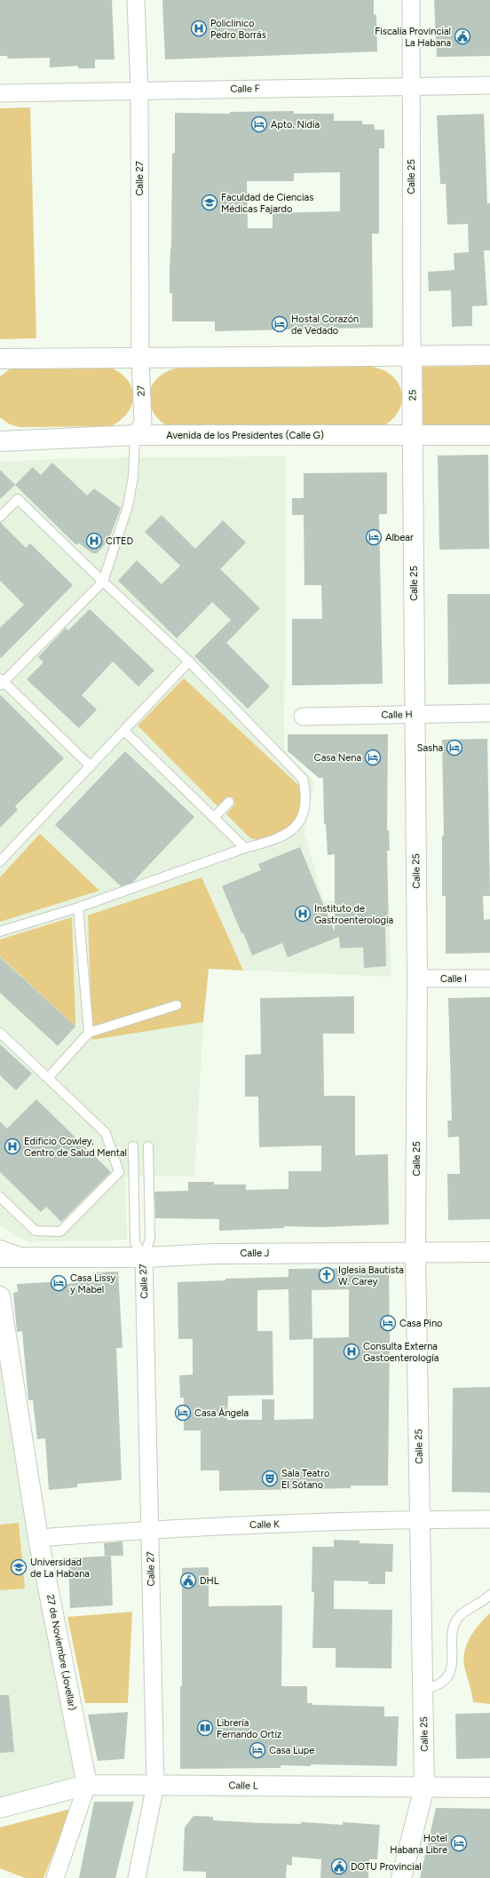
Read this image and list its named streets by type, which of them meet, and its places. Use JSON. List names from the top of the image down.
{
  "streets": {
    "street": [
      "Calle F",
      "Calle 25",
      "Calle 27",
      "27",
      "25",
      "Avenida de los Presidentes (Calle G)",
      "Calle H",
      "Calle I",
      "Calle J",
      "Calle K",
      "27 de Noviembre (Jovellar)",
      "Calle L"
    ]
  },
  "crossings": [
    ["Calle F", "Calle 25"],
    ["Calle F", "Calle 27"],
    ["Calle 25", "25"],
    ["Calle 25", "Avenida de los Presidentes (Calle G)"],
    ["Calle 25", "Calle H"],
    ["Calle 25", "Calle I"],
    ["Calle 25", "Calle J"],
    ["Calle 25", "Calle K"],
    ["Calle 25", "Calle L"],
    ["Calle 27", "27"],
    ["Calle 27", "Calle J"],
    ["Calle 27", "Calle K"],
    ["Calle 27", "Calle L"],
    ["27", "Avenida de los Presidentes (Calle G)"],
    ["25", "Avenida de los Presidentes (Calle G)"],
    ["Calle K", "27 de Noviembre (Jovellar)"],
    ["27 de Noviembre (Jovellar)", "Calle L"]
  ],
  "places": {
    "hospital": [
      "Policlínico Pedro Borrás",
      "CITED",
      "Instituto de Gastroenterología",
      "Edificio Cowley. Centro de Salud Mental",
      "Consulta Externa Gastoenterología"
    ],
    "public building": ["Fiscalía Provincial La Habana", "DHL", "DOTU Provincial"],
    "hotel": [
      "Apto. Nidia",
      "Hostal Corazón de Vedado",
      "Albear",
      "Sasha",
      "Casa Nena",
      "Casa Lissy y Mabel",
      "Casa Pino",
      "Casa Ángela",
      "Casa Lupe",
      "Hotel Habana Libre"
    ],
    "school or university": ["Faculdad de Ciencias Médicas Fajardo", "Universidad de La Habana"],
    "church": ["Iglesia Bautista W. Carey"],
    "theatre": ["Sala Teatro El Sótano"],
    "library": ["Librería Fernando Ortíz"]
  }
}
